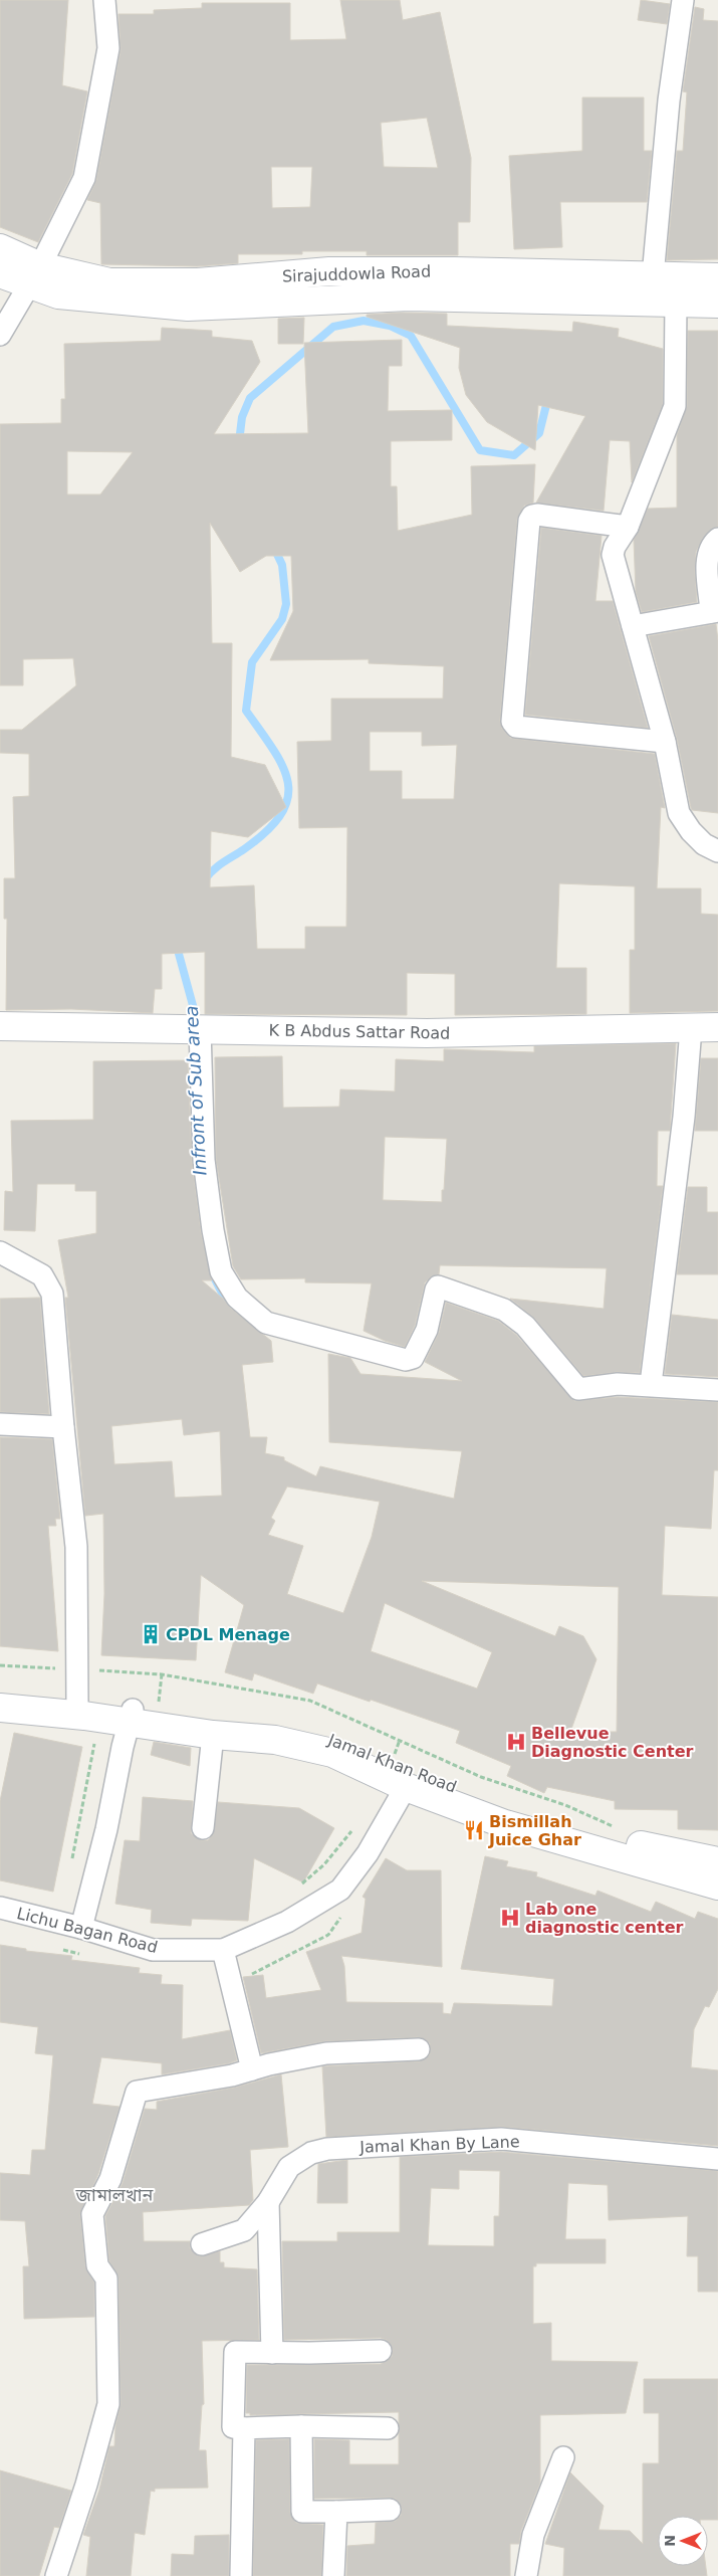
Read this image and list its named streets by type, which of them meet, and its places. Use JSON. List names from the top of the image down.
{
  "streets": {
    "main road": ["Sirajuddowla Road", "K B Abdus Sattar Road", "Jamal Khan Road"],
    "street": ["Lichu Bagan Road", "Jamal Khan By Lane"]
  },
  "districts": ["জামালখান"],
  "water": ["Infront of Sub area"],
  "places": {
    "building": ["CPDL Menage"],
    "hospital": ["Bellevue Diagnostic Center", "Lab one diagnostic center"],
    "restaurant": ["Bismillah Juice Ghar"]
  },
  "north": "left"
}
